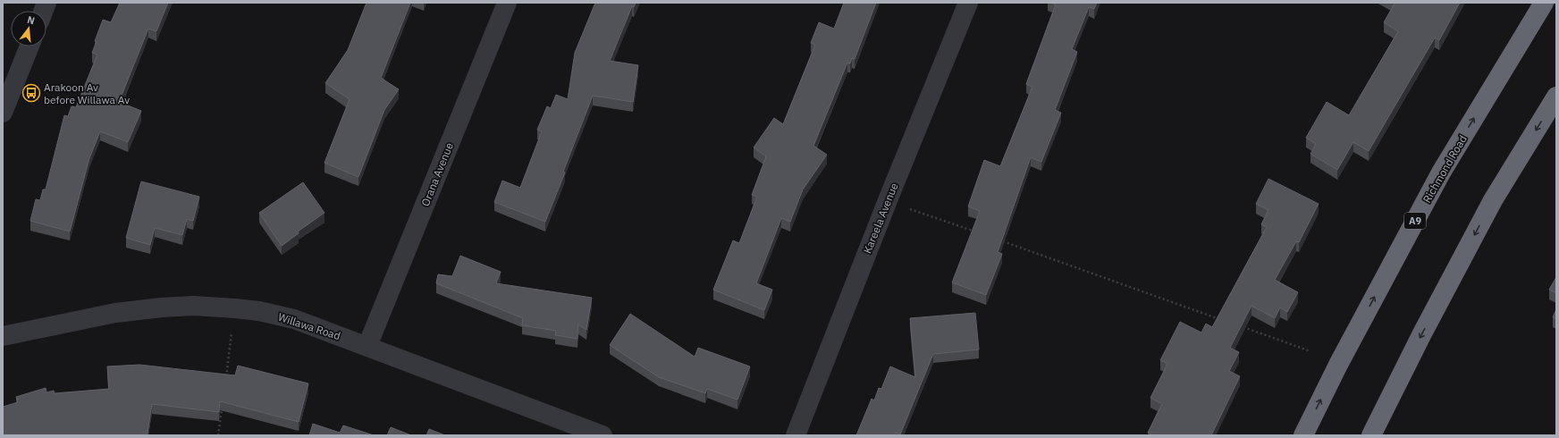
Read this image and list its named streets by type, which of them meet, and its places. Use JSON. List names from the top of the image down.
{
  "streets": {
    "highway": ["Richmond Road", "A9"],
    "street": ["Orana Avenue", "Kareela Avenue", "Willawa Road"]
  },
  "crossings": [
    ["Orana Avenue", "Willawa Road"]
  ],
  "places": {
    "bus stop": ["Arakoon Av before Willawa Av"]
  },
  "north": "top"
}
